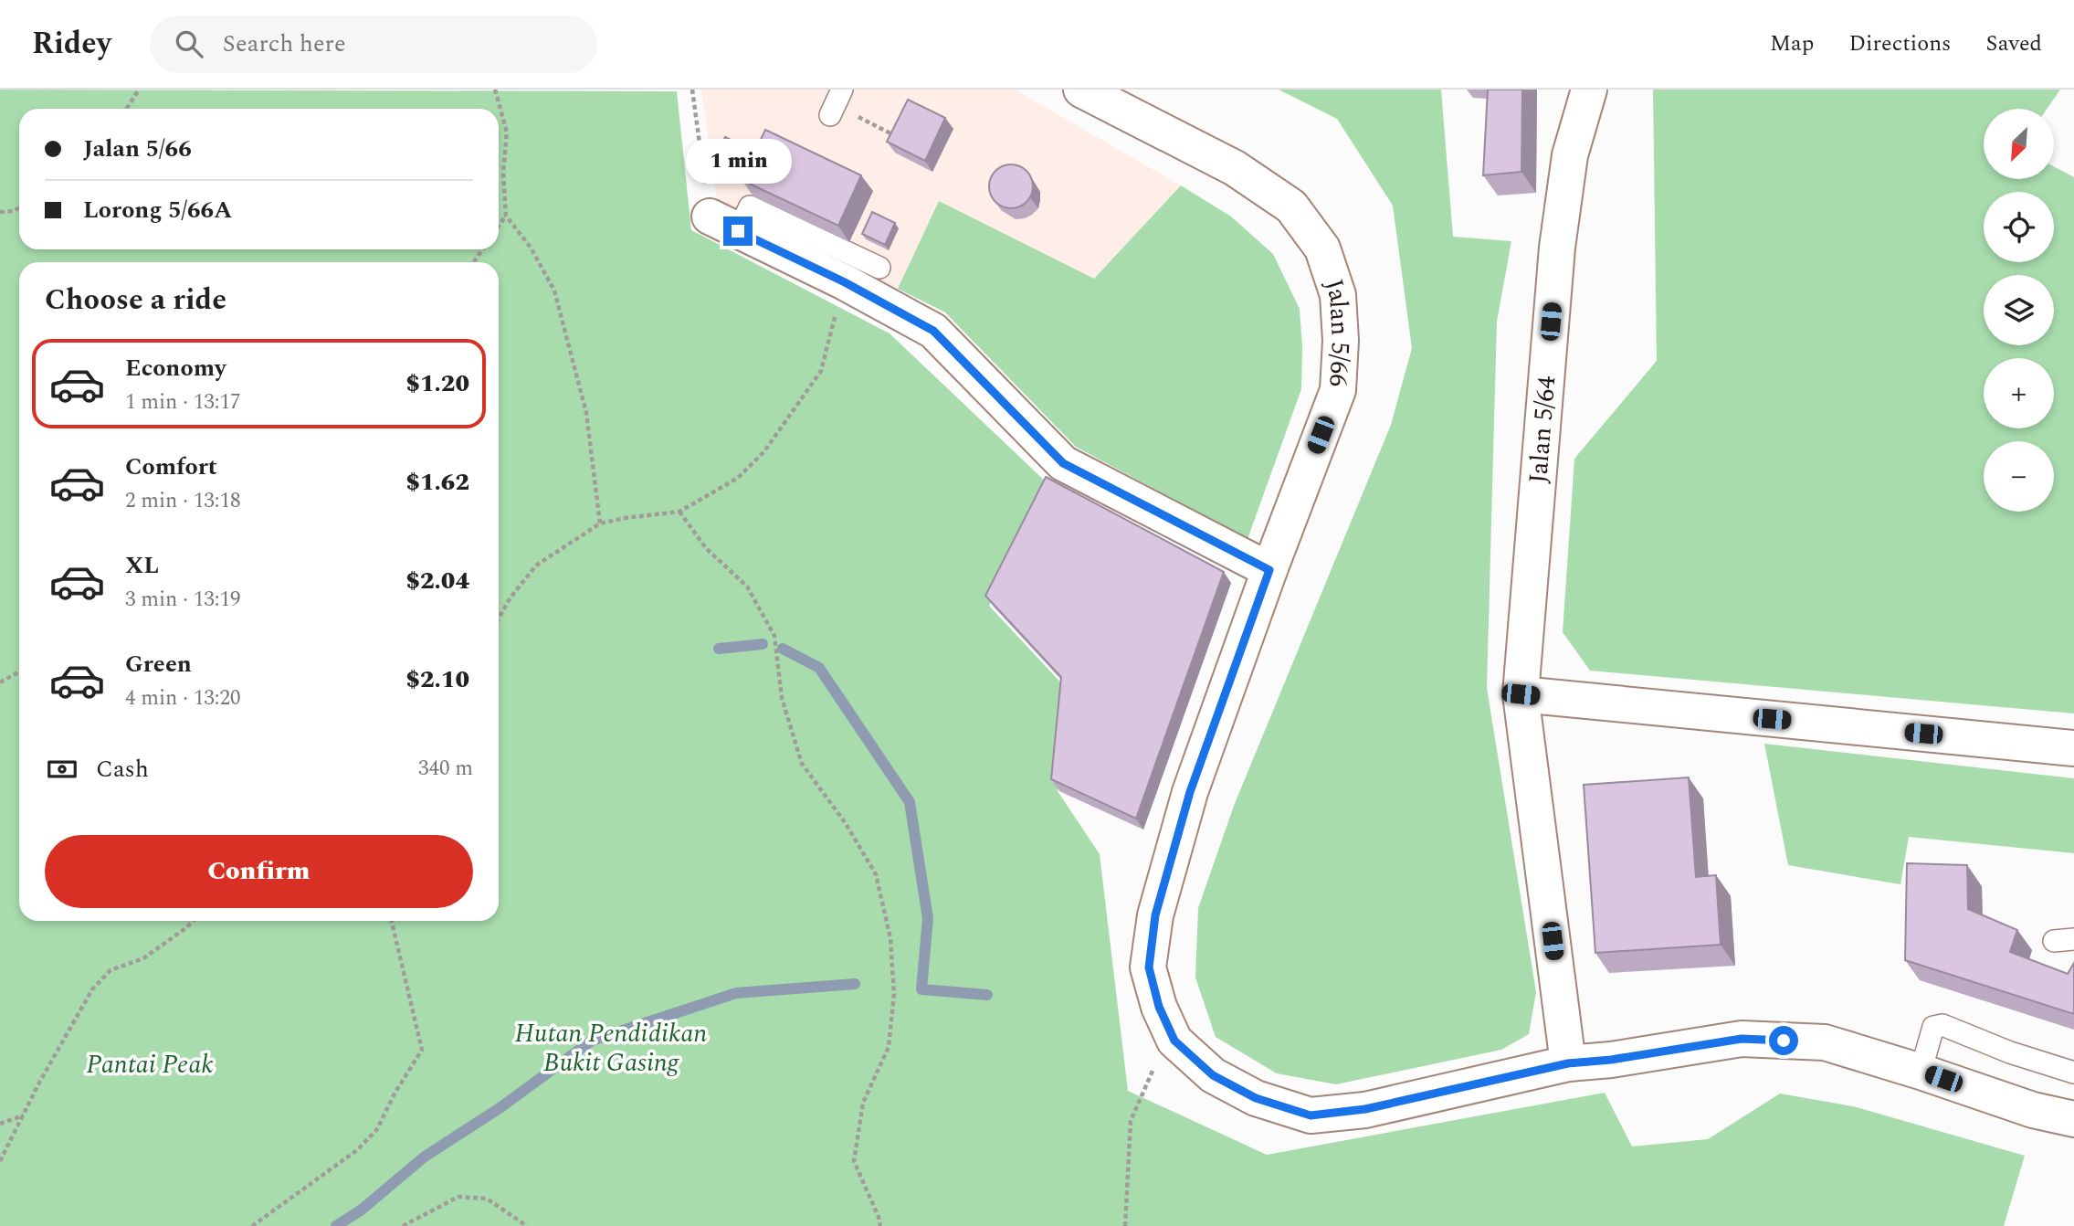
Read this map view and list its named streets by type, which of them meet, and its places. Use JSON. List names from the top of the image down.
{
  "streets": {
    "street": ["Jalan 5/66", "Jalan 5/64"]
  },
  "crossings": [
    ["Jalan 5/66", "Jalan 5/64"]
  ],
  "parks": ["Hutan Pendidikan Bukit Gasing", "Pantai Peak"],
  "north": "bottom left",
  "page": {
    "header": "Ridey",
    "search": "Search here",
    "nav": ["Map", "Directions", "Saved"],
    "map_buttons": ["+", "−"],
    "banner": ["Jalan 5/66", "Lorong 5/66A"],
    "bubble": "1 min",
    "heading": "Choose a ride",
    "list": [
      {
        "name": "Economy",
        "note": "1 min · 13:17",
        "value": "$1.20"
      },
      {
        "name": "Comfort",
        "note": "2 min · 13:18",
        "value": "$1.62"
      },
      {
        "name": "XL",
        "note": "3 min · 13:19",
        "value": "$2.04"
      },
      {
        "name": "Green",
        "note": "4 min · 13:20",
        "value": "$2.10"
      }
    ],
    "pay": ["Cash", "340 m"],
    "buttons": "Confirm"
  }
}
